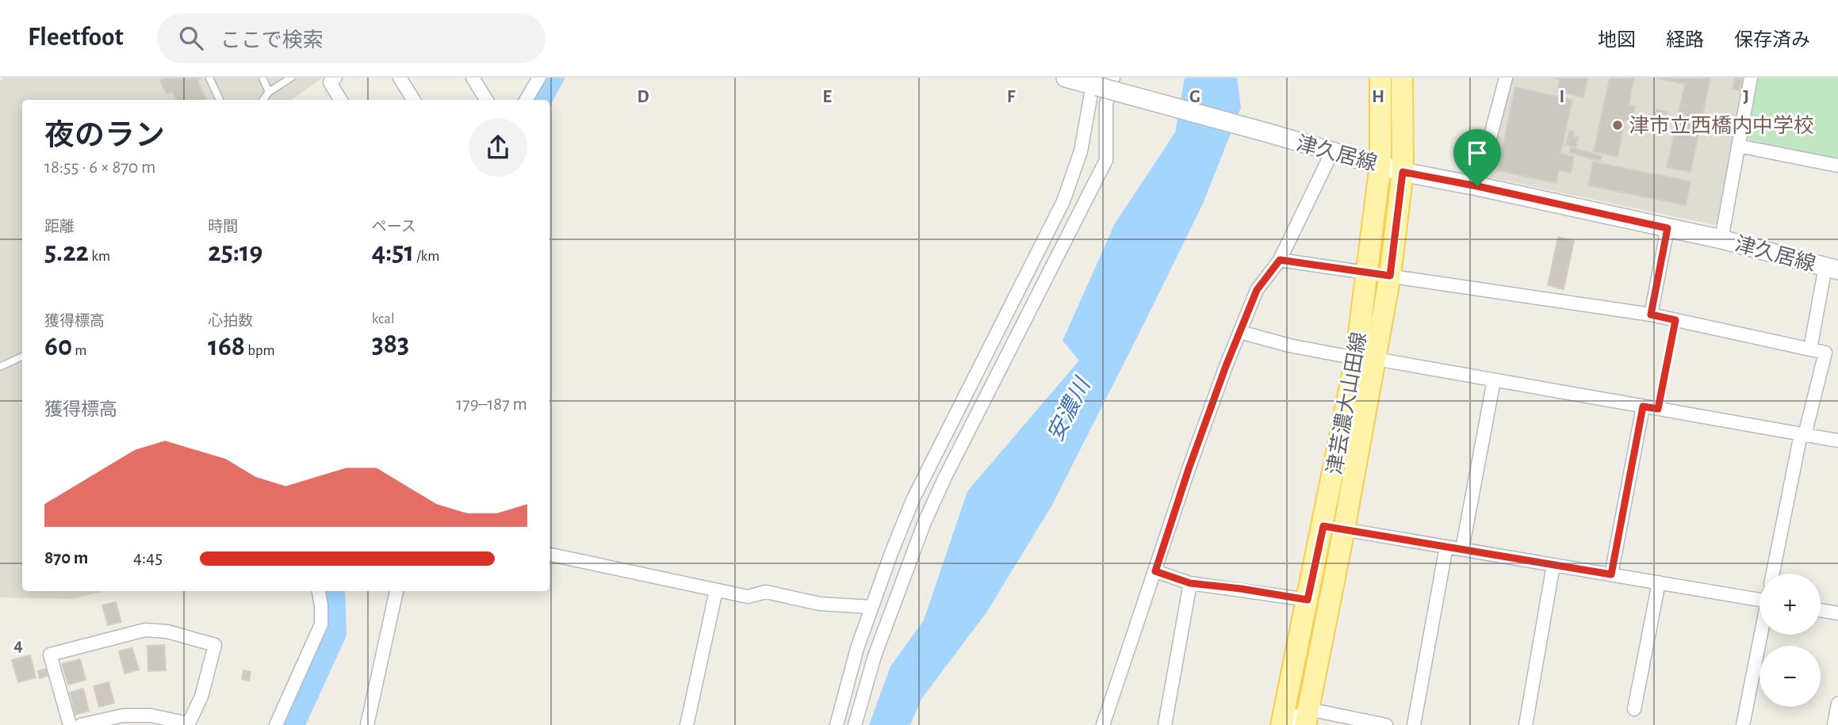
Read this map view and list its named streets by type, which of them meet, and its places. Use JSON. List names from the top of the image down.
{
  "streets": {
    "main road": ["津久居線", "津芸濃大山田線"]
  },
  "crossings": [
    ["津久居線", "津芸濃大山田線"]
  ],
  "water": ["安濃川"],
  "places": ["津市立西橋内中学校"],
  "page": {
    "header": "Fleetfoot",
    "search": "ここで検索",
    "nav": ["地図", "経路", "保存済み"],
    "heading": ["夜のラン", "18:55 · 6 × 870 m"],
    "stats": [
      ["距離", "5.22 km"],
      ["時間", "25:19"],
      ["ペース", "4:51 /km"],
      ["獲得標高", "60 m"],
      ["心拍数", "168 bpm"],
      ["kcal", "383"]
    ],
    "chart": ["獲得標高", "179–187 m"],
    "list": [
      {
        "name": "870 m",
        "note": "4:45"
      }
    ],
    "map_buttons": ["+", "−"]
  },
  "grid": {
    "columns": [
      "D",
      "E",
      "F",
      "G",
      "H",
      "I",
      "J"
    ],
    "rows": ["4"]
  }
}
